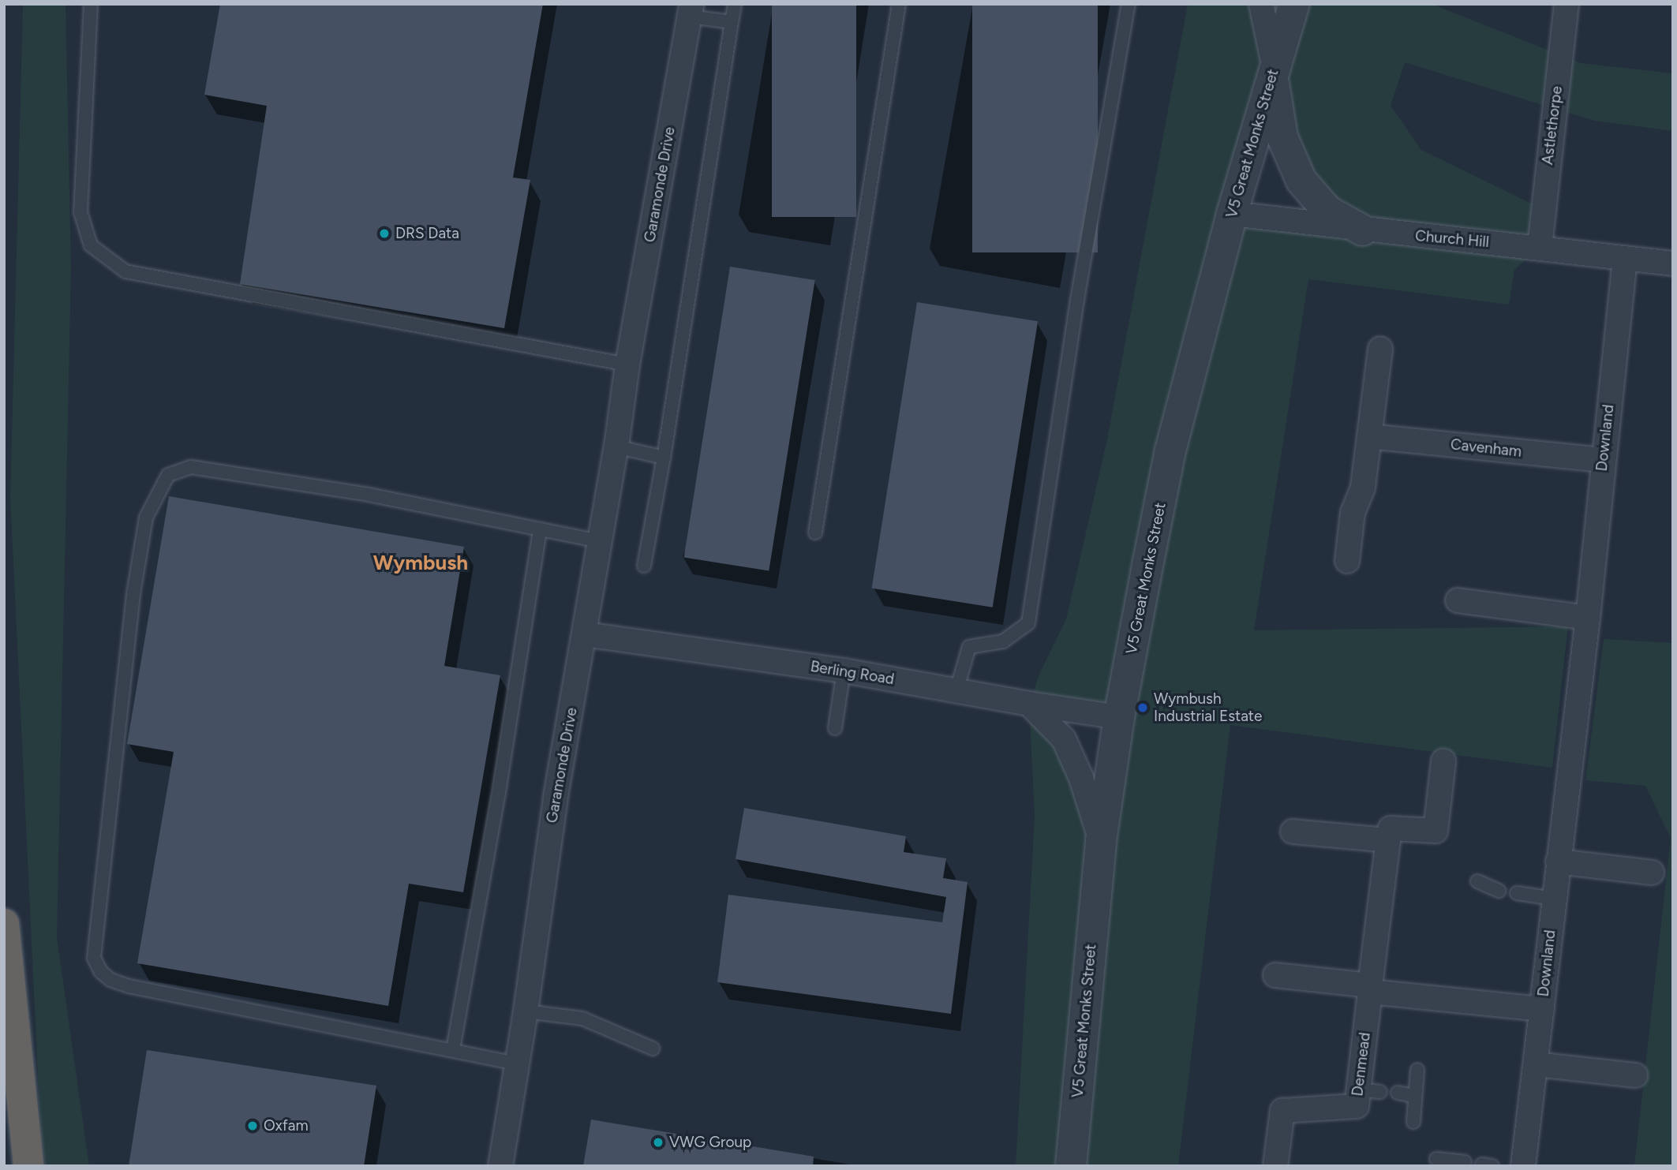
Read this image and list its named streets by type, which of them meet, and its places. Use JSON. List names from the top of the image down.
{
  "streets": {
    "street": [
      "Astlethorpe",
      "V5 Great Monks Street",
      "Garamonde Drive",
      "Church Hill",
      "Downland",
      "Cavenham",
      "Berling Road",
      "Denmead"
    ]
  },
  "crossings": [
    ["Astlethorpe", "Church Hill"],
    ["V5 Great Monks Street", "Church Hill"],
    ["V5 Great Monks Street", "Berling Road"],
    ["Garamonde Drive", "Berling Road"],
    ["Church Hill", "Downland"],
    ["Downland", "Cavenham"]
  ],
  "districts": ["Wymbush"],
  "places": [
    "DRS Data",
    "Wymbush Industrial Estate",
    "Oxfam",
    "VWG Group"
  ]
}
